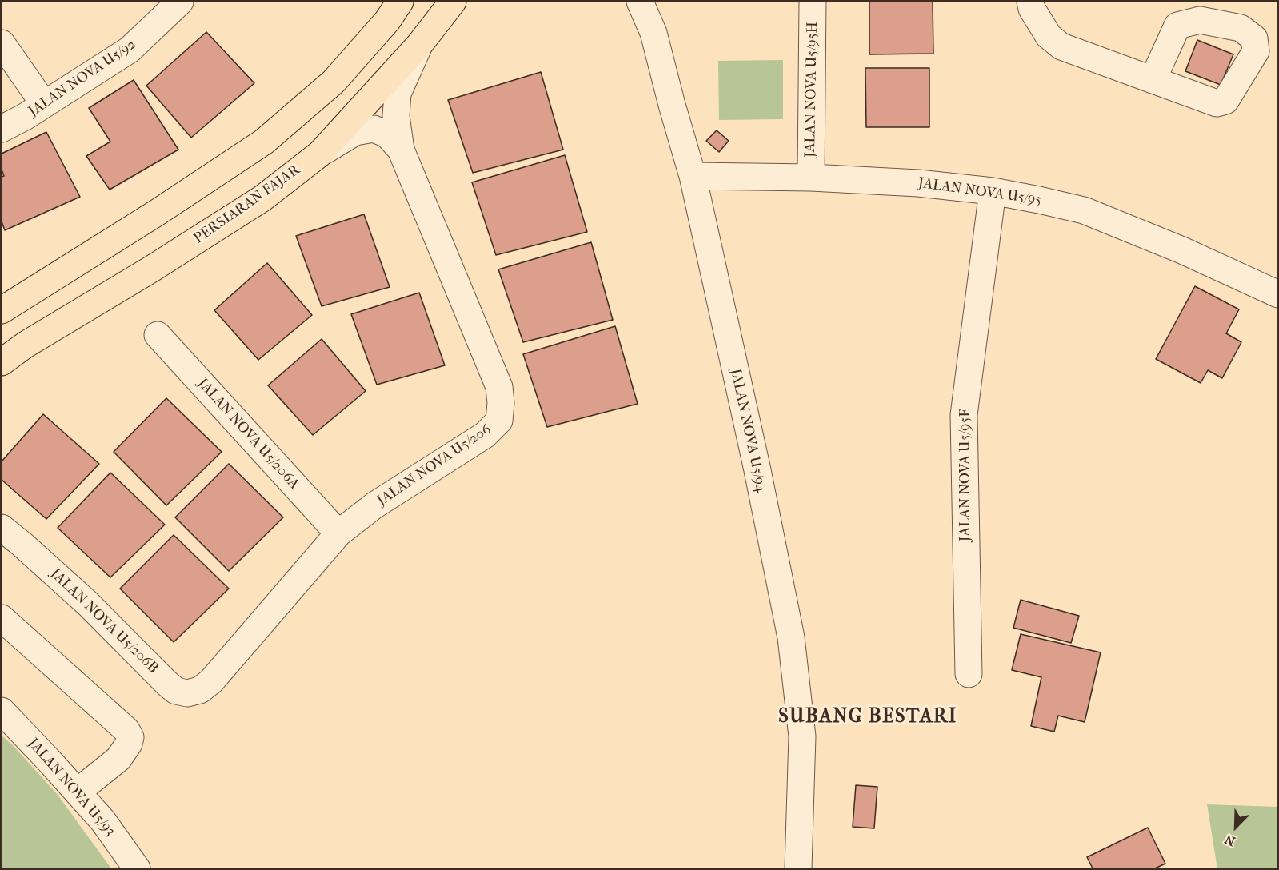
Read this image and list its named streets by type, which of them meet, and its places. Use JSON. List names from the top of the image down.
{
  "streets": {
    "main road": ["PERSIARAN FAJAR"],
    "street": [
      "JALAN NOVA U5/92",
      "JALAN NOVA U5/95H",
      "JALAN NOVA U5/95",
      "JALAN NOVA U5/94",
      "JALAN NOVA U5/206A",
      "JALAN NOVA U5/206",
      "JALAN NOVA U5/95E",
      "JALAN NOVA U5/206B",
      "JALAN NOVA U5/93"
    ]
  },
  "crossings": [
    ["JALAN NOVA U5/95H", "JALAN NOVA U5/95"],
    ["JALAN NOVA U5/95", "JALAN NOVA U5/94"],
    ["JALAN NOVA U5/95", "JALAN NOVA U5/95E"],
    ["PERSIARAN FAJAR", "JALAN NOVA U5/206"],
    ["JALAN NOVA U5/206A", "JALAN NOVA U5/206"],
    ["JALAN NOVA U5/206", "JALAN NOVA U5/206B"]
  ],
  "districts": ["SUBANG BESTARI"],
  "north": "bottom left"
}
